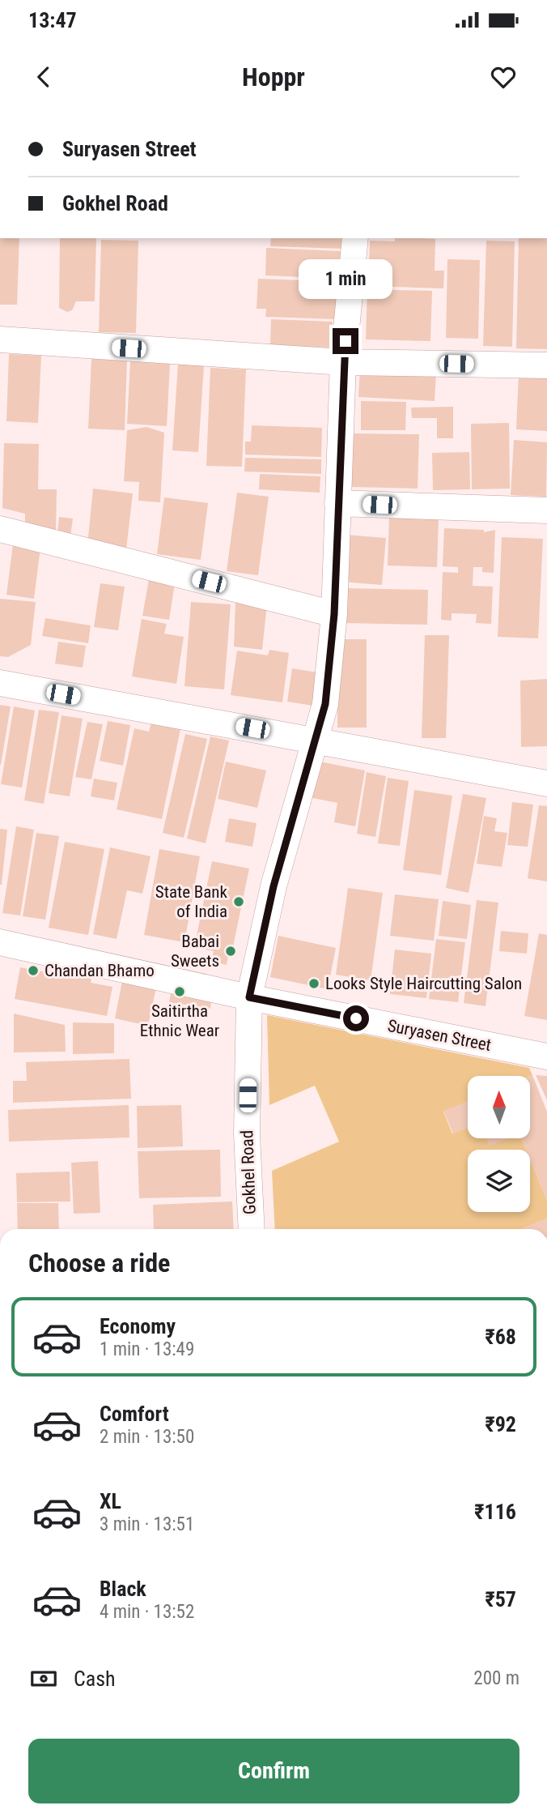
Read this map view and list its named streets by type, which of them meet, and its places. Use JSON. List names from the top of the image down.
{
  "streets": {
    "street": ["Suryasen Street", "Gokhel Road"]
  },
  "crossings": [
    ["Suryasen Street", "Gokhel Road"]
  ],
  "places": [
    "State Bank of India",
    "Babai Sweets",
    "Chandan Bhamo",
    "Looks Style Haircutting Salon",
    "Saitirtha Ethnic Wear"
  ],
  "north": "top",
  "page": {
    "status": "13:47",
    "header": "Hoppr",
    "banner": ["Suryasen Street", "Gokhel Road"],
    "bubble": "1 min",
    "heading": "Choose a ride",
    "list": [
      {
        "name": "Economy",
        "note": "1 min · 13:49",
        "value": "₹68"
      },
      {
        "name": "Comfort",
        "note": "2 min · 13:50",
        "value": "₹92"
      },
      {
        "name": "XL",
        "note": "3 min · 13:51",
        "value": "₹116"
      },
      {
        "name": "Black",
        "note": "4 min · 13:52",
        "value": "₹57"
      }
    ],
    "pay": ["Cash", "200 m"],
    "buttons": "Confirm"
  }
}
